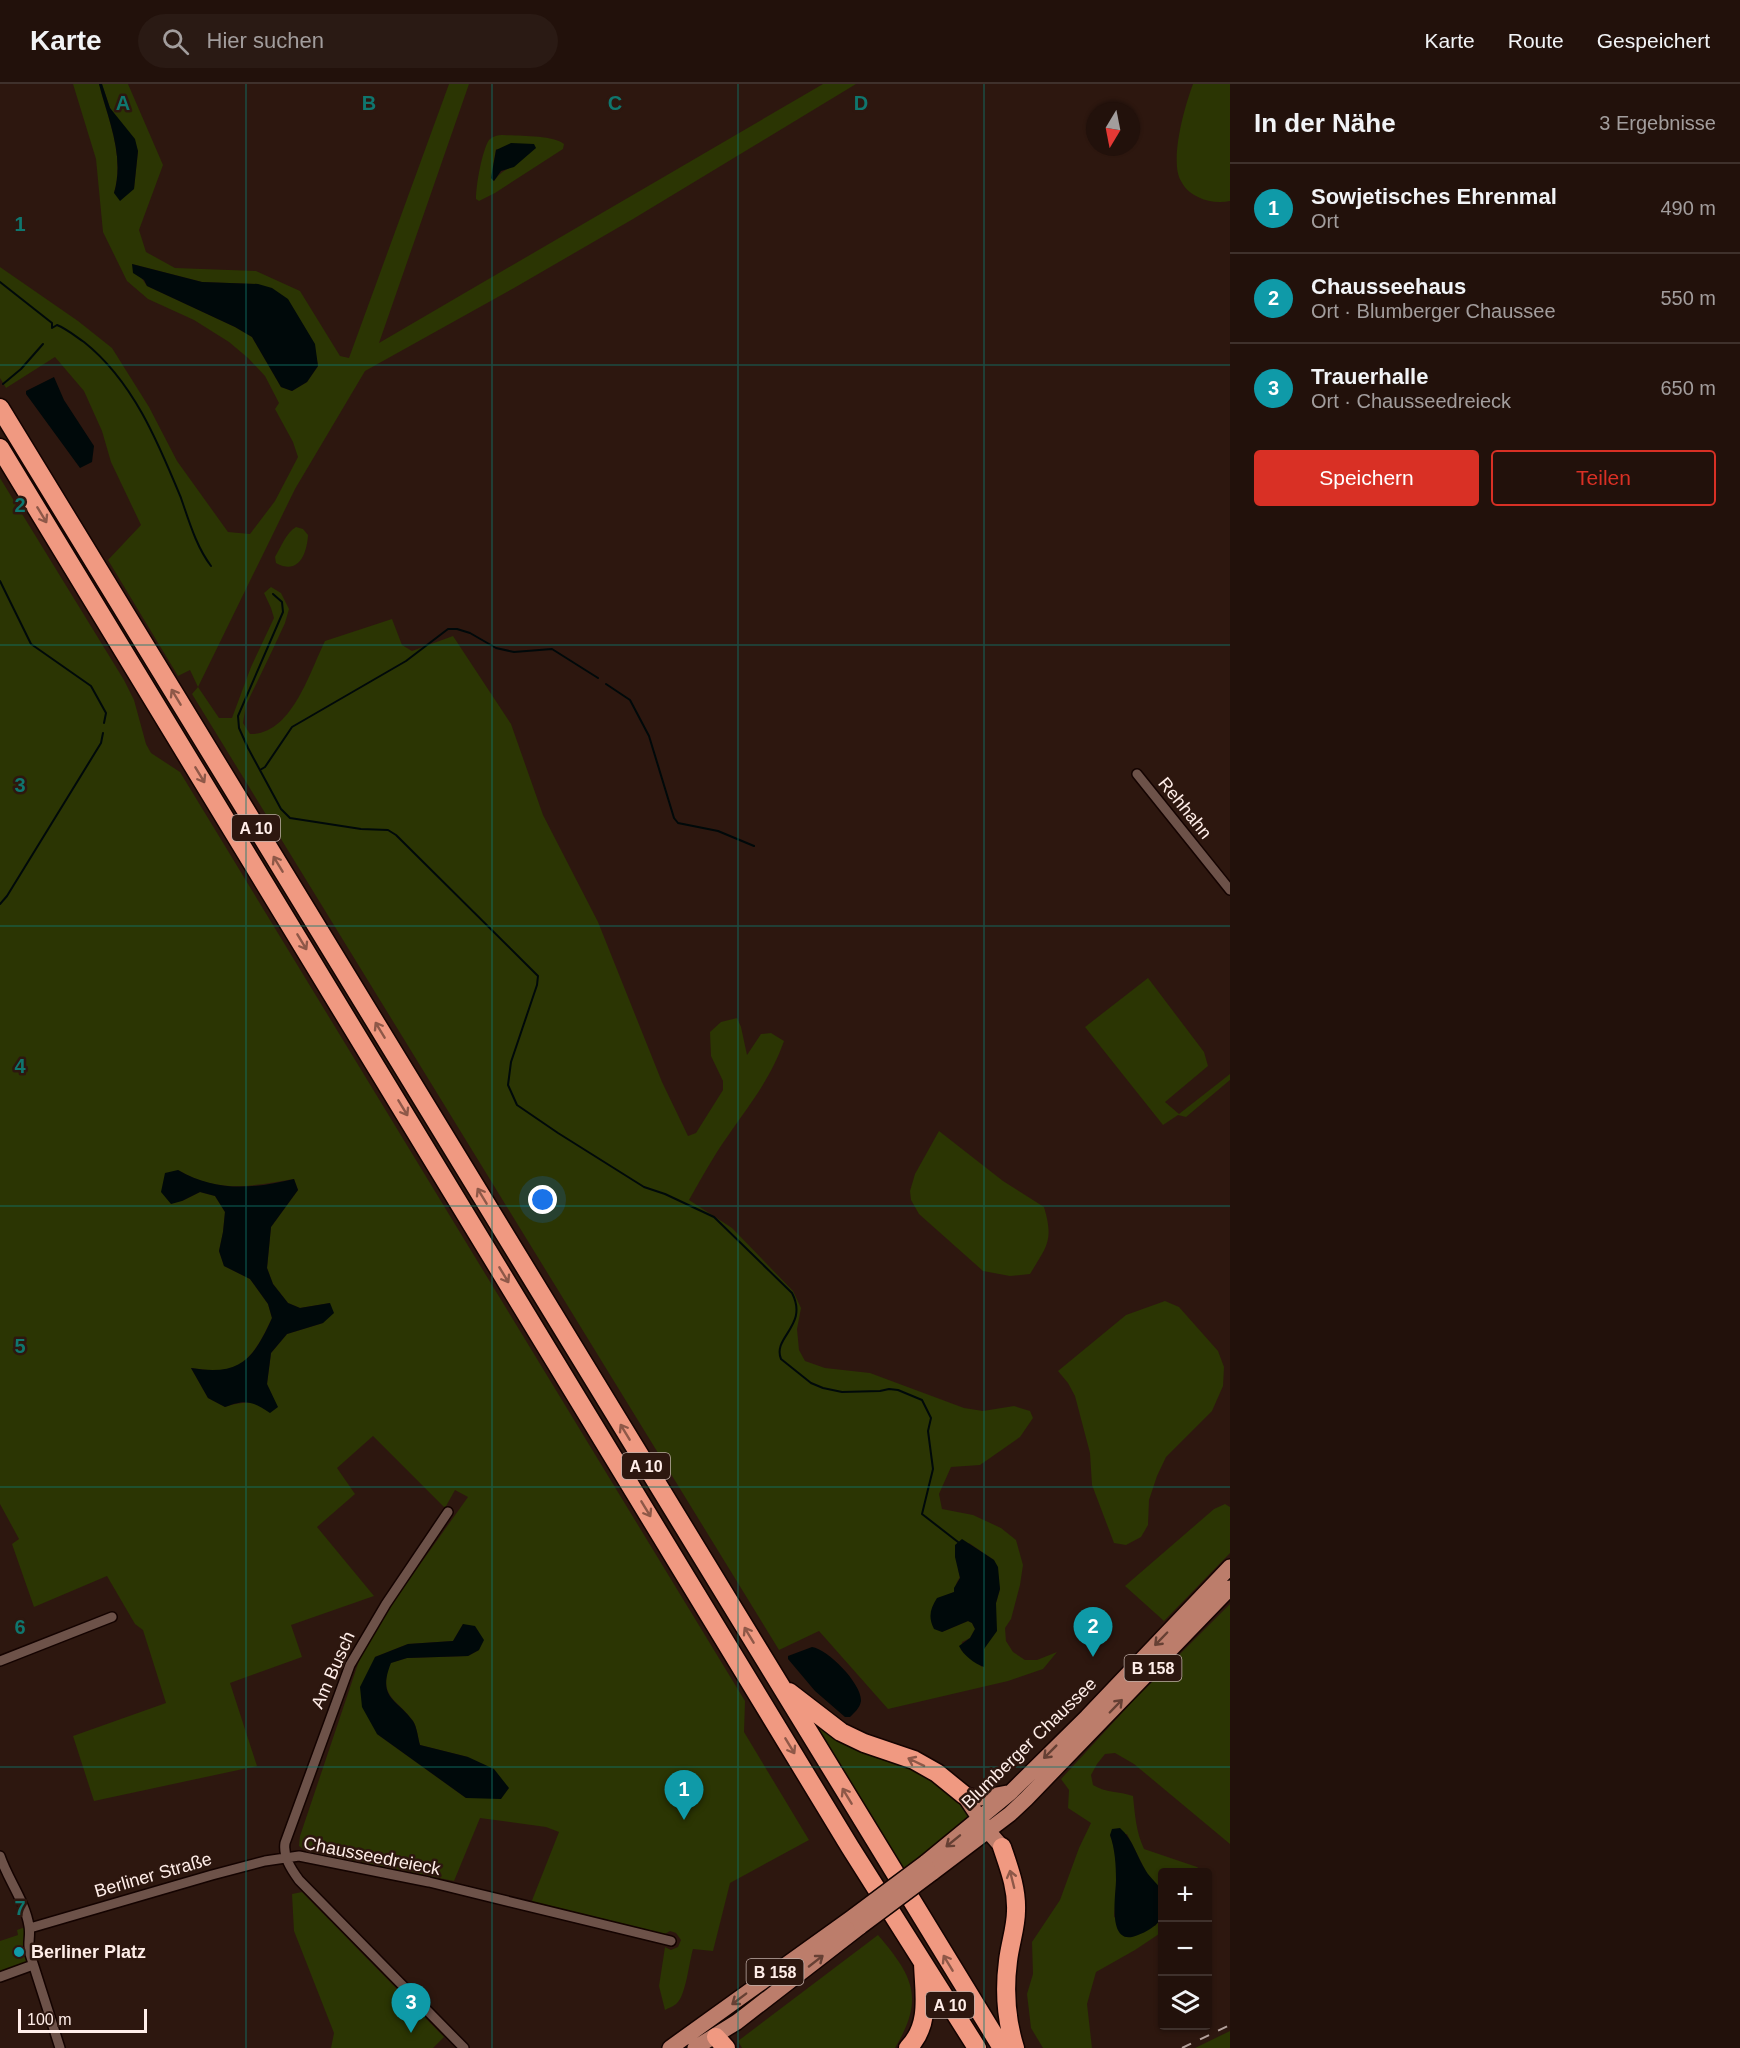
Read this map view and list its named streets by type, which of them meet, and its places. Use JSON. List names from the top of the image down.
{
  "streets": {
    "highway": ["A 10"],
    "main road": ["B 158", "Blumberger Chaussee"],
    "street": [
      "Rehhahn",
      "Am Busch",
      "Chausseedreieck",
      "Berliner Straße"
    ]
  },
  "crossings": [
    ["B 158", "Blumberger Chaussee"],
    ["Am Busch", "Chausseedreieck"],
    ["Am Busch", "Berliner Straße"],
    ["Chausseedreieck", "Berliner Straße"]
  ],
  "places": ["Berliner Platz"],
  "scale_bar": "100 m",
  "north": "bottom",
  "page": {
    "header": "Karte",
    "search": "Hier suchen",
    "nav": ["Karte", "Route", "Gespeichert"],
    "heading": ["In der Nähe", "3 Ergebnisse"],
    "list": [
      {
        "mark": "1",
        "name": "Sowjetisches Ehrenmal",
        "note": "Ort",
        "value": "490 m"
      },
      {
        "mark": "2",
        "name": "Chausseehaus",
        "note": "Ort · Blumberger Chaussee",
        "value": "550 m"
      },
      {
        "mark": "3",
        "name": "Trauerhalle",
        "note": "Ort · Chausseedreieck",
        "value": "650 m"
      }
    ],
    "buttons": ["Speichern", "Teilen"],
    "pins": ["2", "1", "3"],
    "map_buttons": ["+", "−"],
    "scale": "100 m"
  },
  "grid": {
    "columns": [
      "A",
      "B",
      "C",
      "D"
    ],
    "rows": [
      "1",
      "2",
      "3",
      "4",
      "5",
      "6",
      "7"
    ]
  }
}
